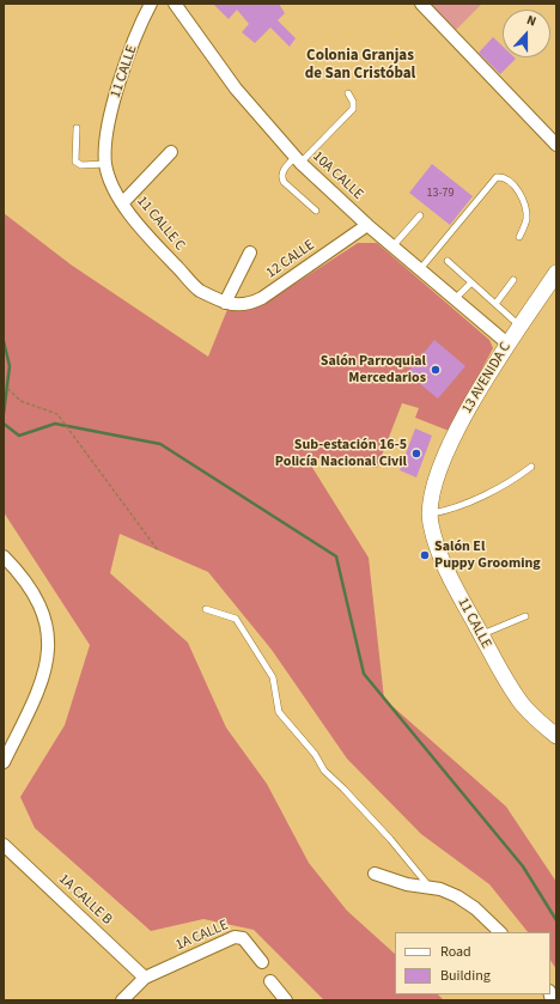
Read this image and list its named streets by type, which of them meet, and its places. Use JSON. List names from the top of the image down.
{
  "streets": {
    "street": [
      "11 CALLE",
      "10A CALLE",
      "11 CALLE C",
      "12 CALLE",
      "13 AVENIDA C",
      "1A CALLE B",
      "1A CALLE"
    ]
  },
  "crossings": [
    ["11 CALLE", "11 CALLE C"],
    ["11 CALLE", "13 AVENIDA C"],
    ["10A CALLE", "12 CALLE"],
    ["10A CALLE", "13 AVENIDA C"],
    ["11 CALLE C", "12 CALLE"],
    ["1A CALLE B", "1A CALLE"]
  ],
  "districts": ["Colonia Granjas de San Cristóbal"],
  "places": ["Salón Parroquial Mercedarios", "Sub-estación 16-5 Policía Nacional Civil", "Salón El Puppy Grooming"],
  "house_numbers": ["13-79"],
  "legend": ["Road", "Building"],
  "north": "top"
}
